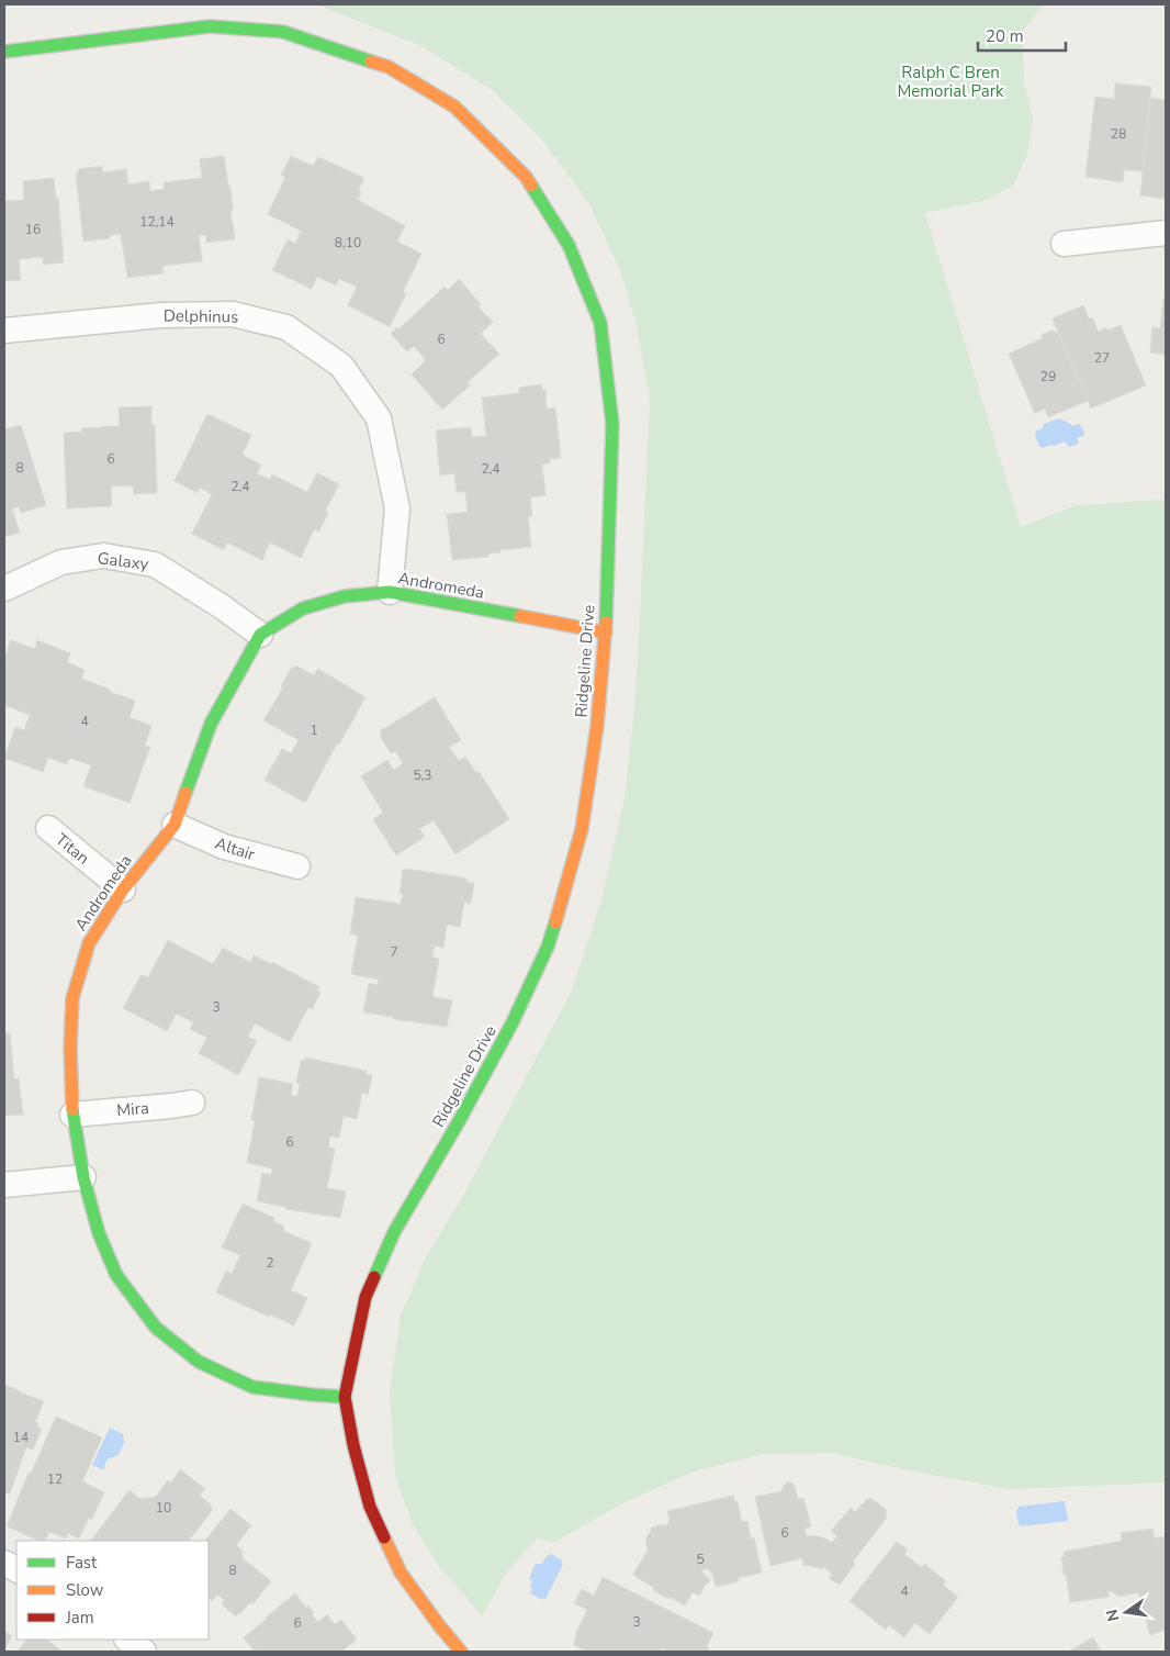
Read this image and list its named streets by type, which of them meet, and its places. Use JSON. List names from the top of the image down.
{
  "streets": {
    "street": [
      "Delphinus",
      "Galaxy",
      "Andromeda",
      "Ridgeline Drive",
      "Titan",
      "Altair",
      "Mira"
    ]
  },
  "crossings": [
    ["Delphinus", "Andromeda"],
    ["Galaxy", "Andromeda"],
    ["Andromeda", "Ridgeline Drive"],
    ["Andromeda", "Titan"],
    ["Andromeda", "Altair"],
    ["Andromeda", "Mira"]
  ],
  "parks": ["Ralph C Bren Memorial Park"],
  "house_numbers": [
    "28",
    "12,14",
    "16",
    "8,10",
    "6",
    "27",
    "29",
    "6",
    "8",
    "2,4",
    "2,4",
    "4",
    "1",
    "5,3",
    "7",
    "3",
    "6",
    "2",
    "14",
    "12",
    "10",
    "6",
    "5",
    "8",
    "4",
    "3",
    "6"
  ],
  "legend": ["Fast", "Slow", "Jam"],
  "scale_bar": "20 m",
  "north": "left"
}
